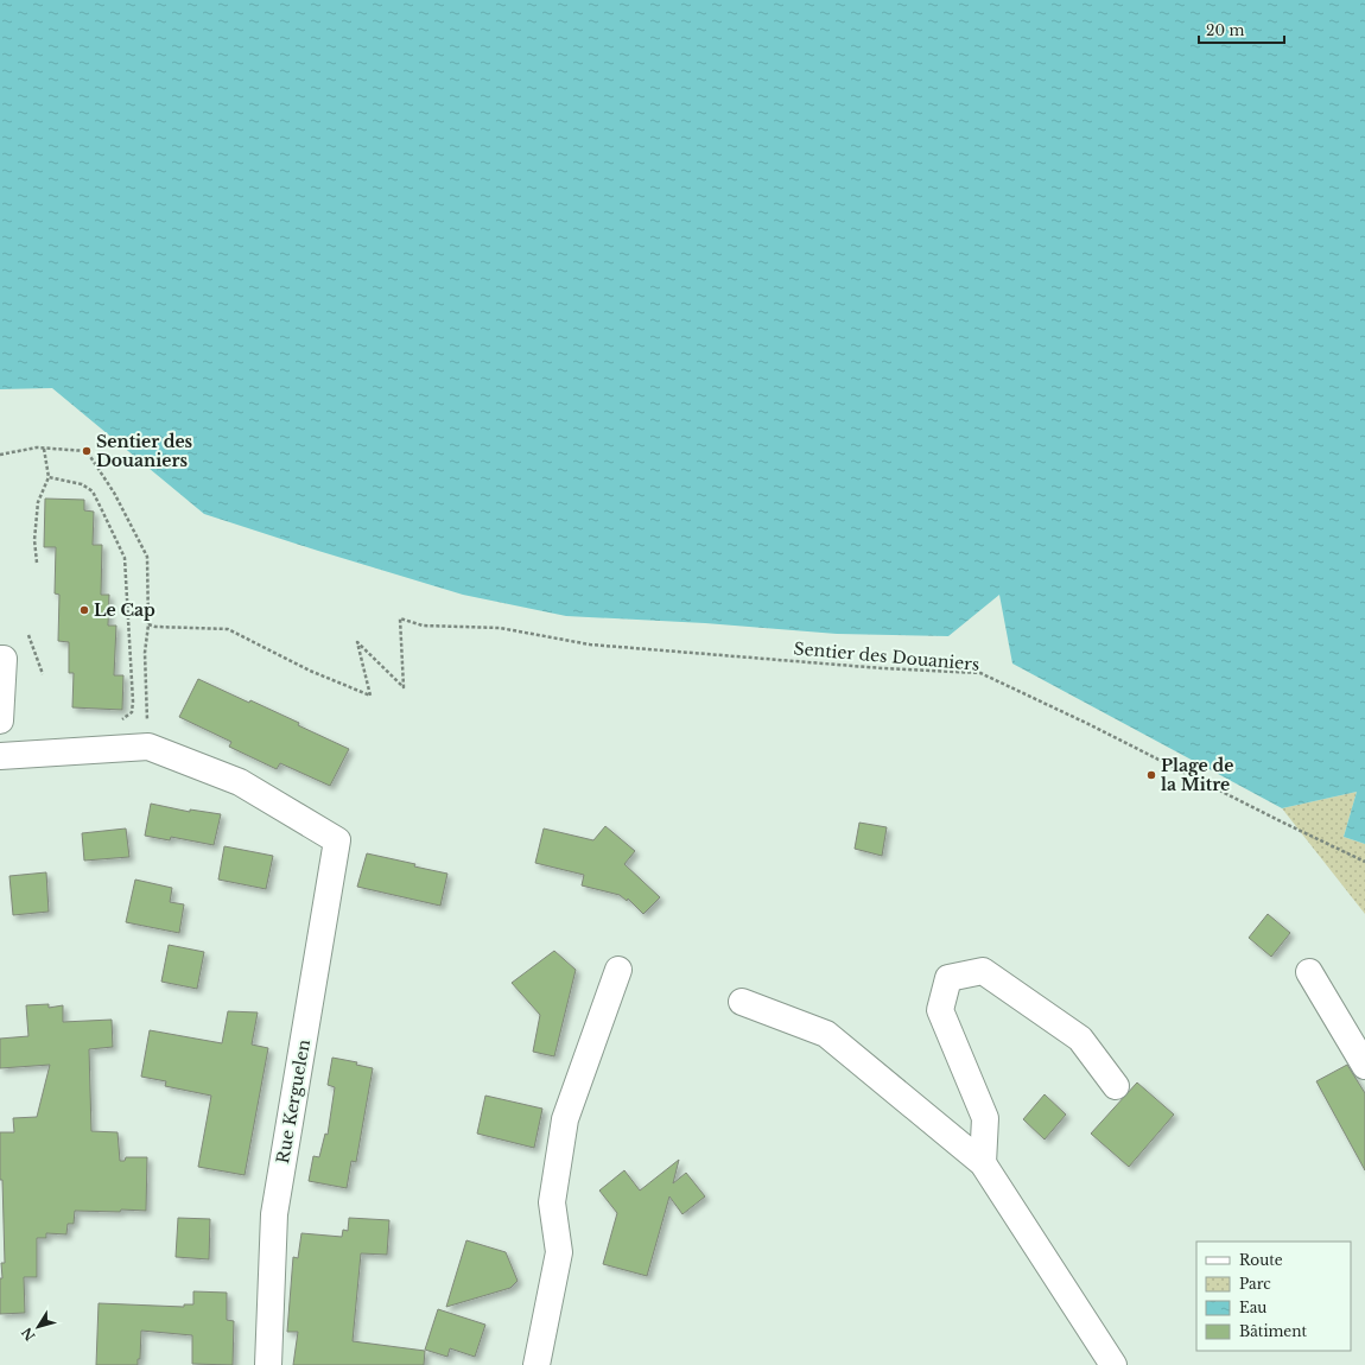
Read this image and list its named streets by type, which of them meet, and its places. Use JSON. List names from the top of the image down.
{
  "streets": {
    "street": ["Rue Kerguelen"],
    "path": ["Sentier des Douaniers"]
  },
  "places": ["Sentier des Douaniers", "Le Cap", "Plage de la Mitre"],
  "legend": [
    "Route",
    "Parc",
    "Eau",
    "Bâtiment"
  ],
  "scale_bar": "20 m",
  "north": "bottom left"
}
